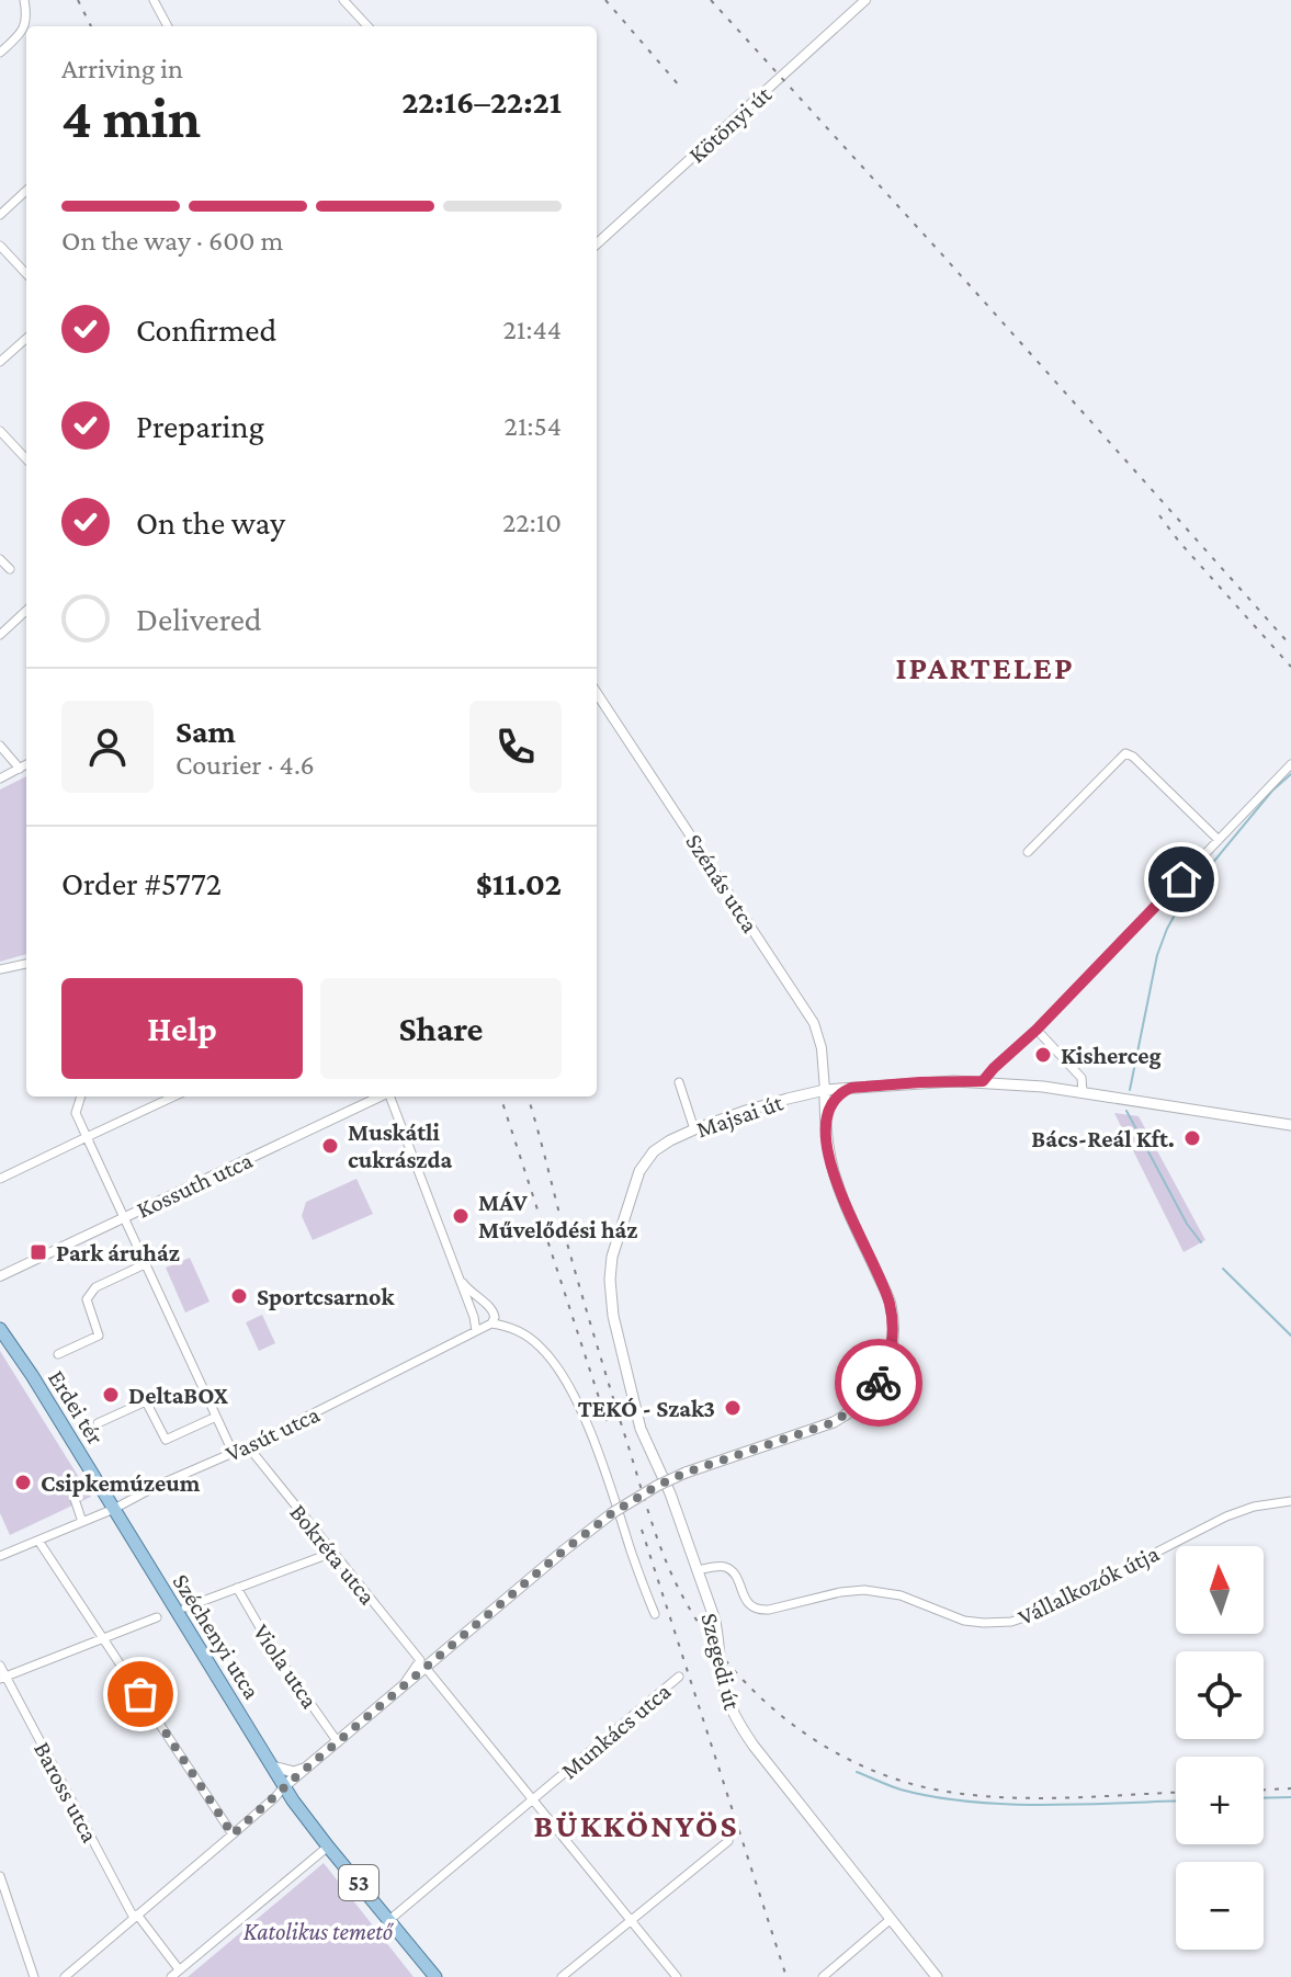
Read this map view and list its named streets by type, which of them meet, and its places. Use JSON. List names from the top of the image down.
{
  "streets": {
    "main road": [
      "Majsai út",
      "Erdei tér",
      "Széchenyi utca",
      "Szegedi út",
      "53"
    ],
    "street": [
      "Kötönyi út",
      "Szénás utca",
      "Kossuth utca",
      "Vasút utca",
      "Bokréta utca",
      "Vállalkozók útja",
      "Viola utca",
      "Munkács utca",
      "Baross utca"
    ]
  },
  "crossings": [
    ["Szénás utca", "Majsai út"],
    ["Majsai út", "Szegedi út"],
    ["Erdei tér", "Vasút utca"],
    ["Erdei tér", "Széchenyi utca"],
    ["Vasút utca", "Bokréta utca"],
    ["Vasút utca", "Széchenyi utca"],
    ["Bokréta utca", "Munkács utca"],
    ["Vállalkozók útja", "Szegedi út"],
    ["Széchenyi utca", "53"],
    ["Munkács utca", "53"]
  ],
  "districts": ["IPARTELEP", "BÜKKÖNYÖS"],
  "parks": ["Katolikus temető"],
  "places": {
    "other": [
      "Kisherceg",
      "Bács-Reál Kft.",
      "Muskátli cukrászda",
      "MÁV Művelődési ház",
      "Sportcsarnok",
      "DeltaBOX",
      "TEKÓ - Szak3",
      "Csipkemúzeum"
    ],
    "transit": ["Park áruház"]
  },
  "north": "top",
  "page": {
    "heading": ["4 min", "Arriving in", "22:16–22:21"],
    "panel": [
      "Sam",
      "Courier · 4.6",
      "Order #5772",
      "$11.02"
    ],
    "bar": "On the way · 600 m",
    "list": [
      ["Confirmed", "21:44"],
      ["Preparing", "21:54"],
      ["On the way", "22:10"],
      "Delivered"
    ],
    "buttons": ["Help", "Share"],
    "map_buttons": ["+", "−"]
  }
}
